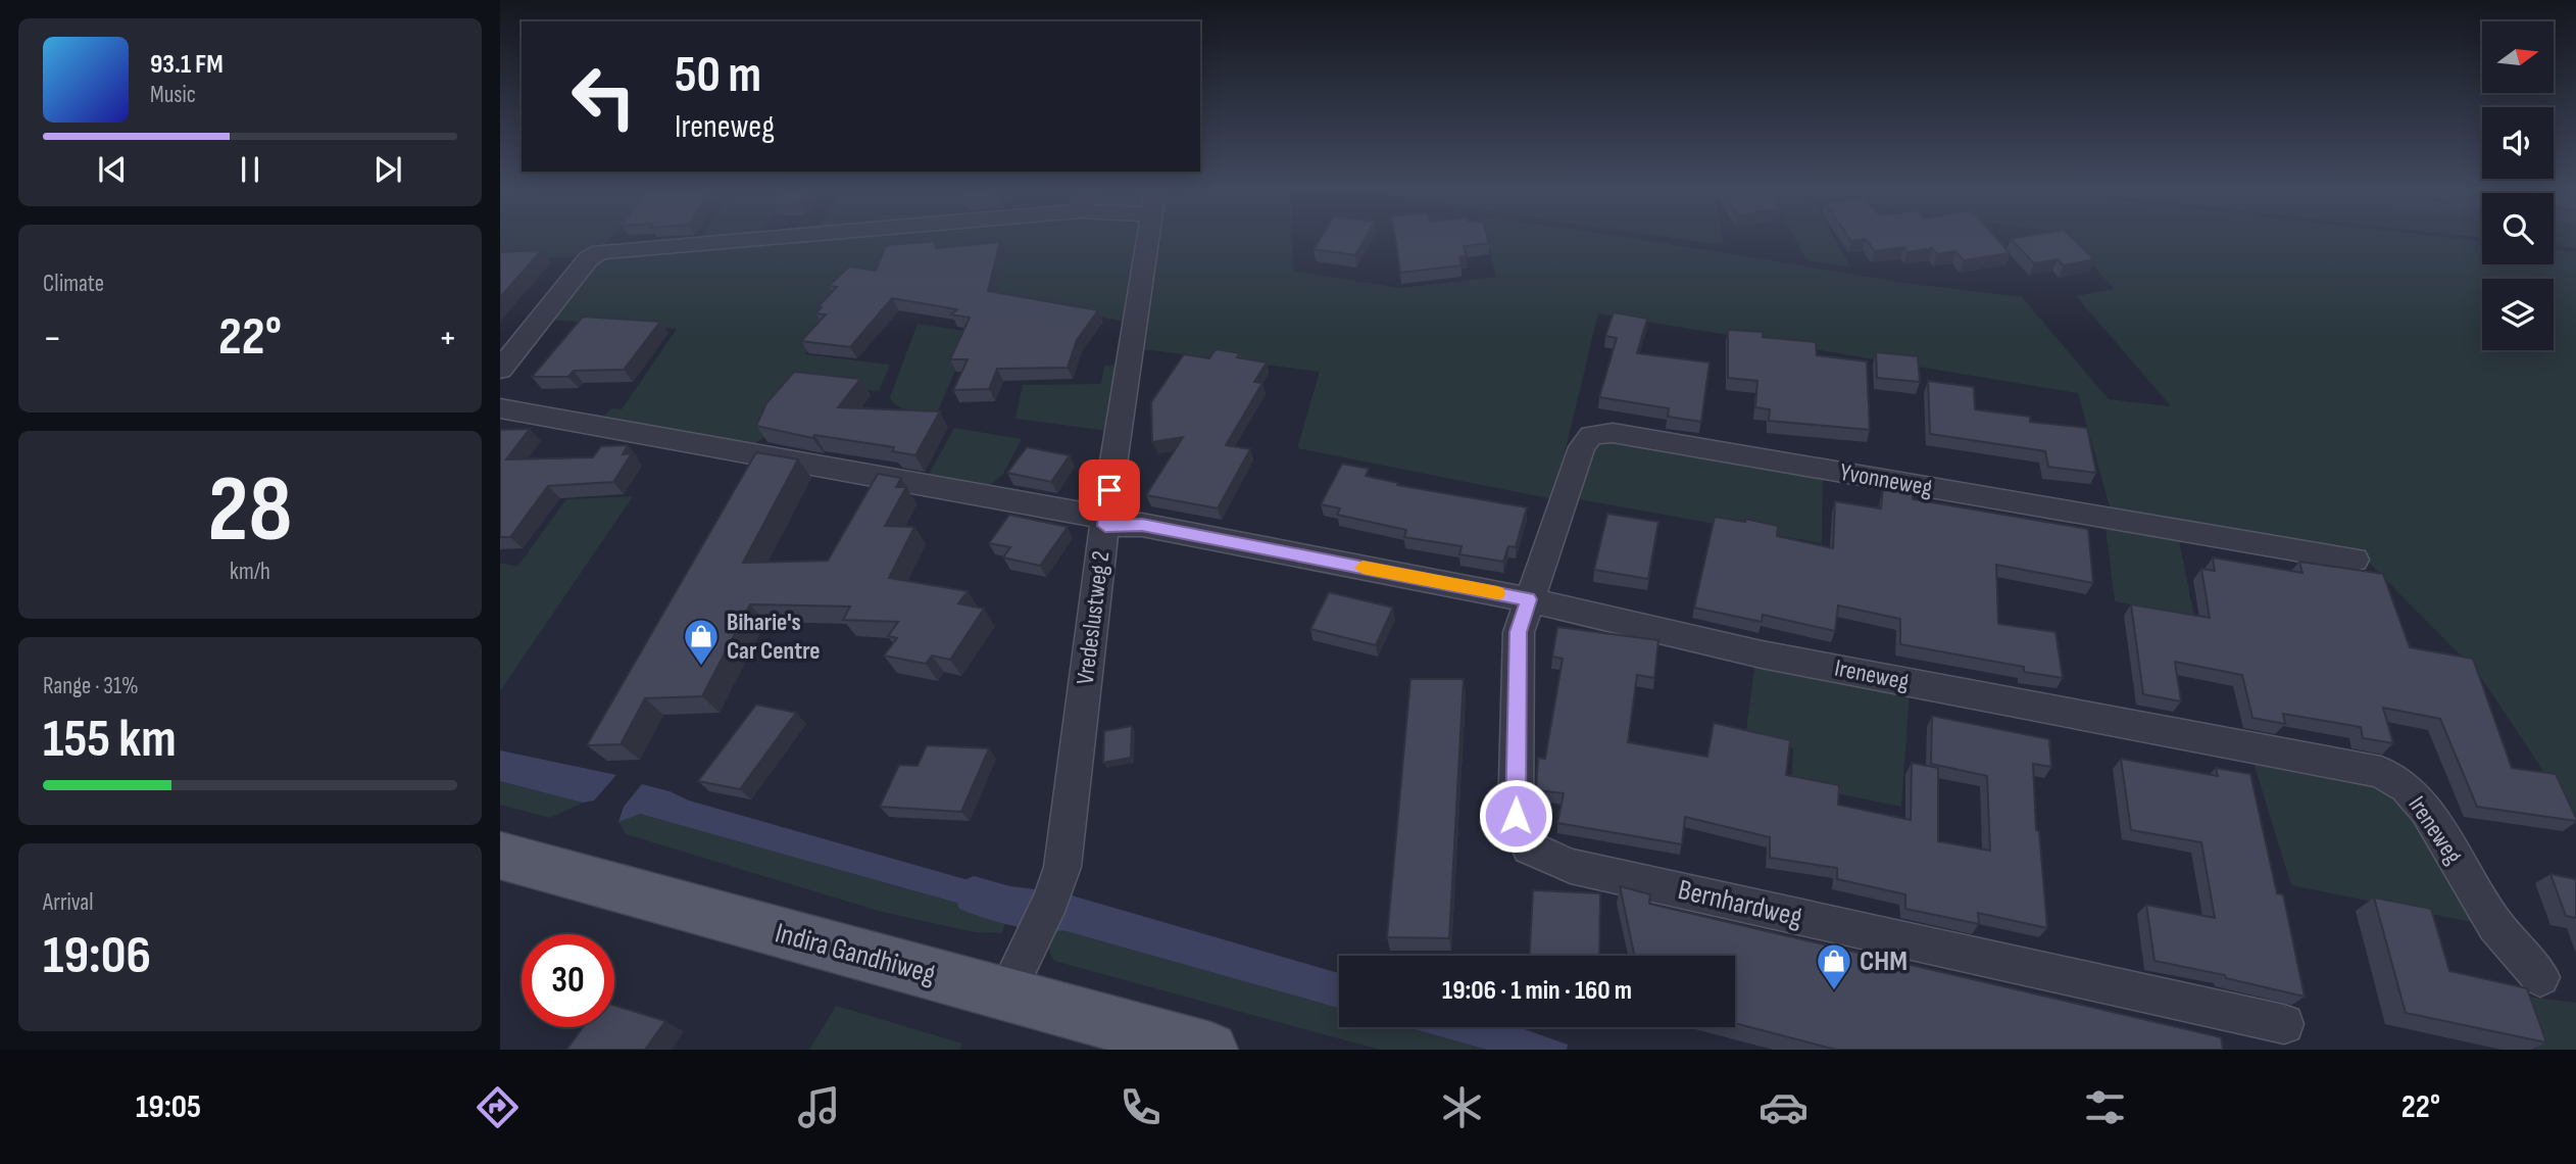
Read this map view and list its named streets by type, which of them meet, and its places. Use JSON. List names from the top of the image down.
{
  "streets": {
    "main road": ["Indira Gandhiweg"],
    "street": [
      "Yvonneweg",
      "Vredeslustweg 2",
      "Ireneweg",
      "Bernhardweg"
    ]
  },
  "crossings": [
    ["Yvonneweg", "Ireneweg"],
    ["Yvonneweg", "Bernhardweg"],
    ["Vredeslustweg 2", "Ireneweg"],
    ["Vredeslustweg 2", "Indira Gandhiweg"],
    ["Ireneweg", "Bernhardweg"]
  ],
  "places": {
    "shop": ["Biharie's Car Centre", "CHM"]
  },
  "north": "right",
  "page": {
    "turn": ["50 m", "Ireneweg"],
    "song": ["93.1 FM", "Music"],
    "tile": [
      "Climate",
      ["28", "km/h"],
      ["Range · 31%", "155 km"],
      ["Arrival", "19:06"]
    ],
    "heat": ["−", "22°", "+"],
    "limit": "30",
    "trip": "19:06 · 1 min · 160 m",
    "tabs": ["19:05", "22°"]
  }
}
